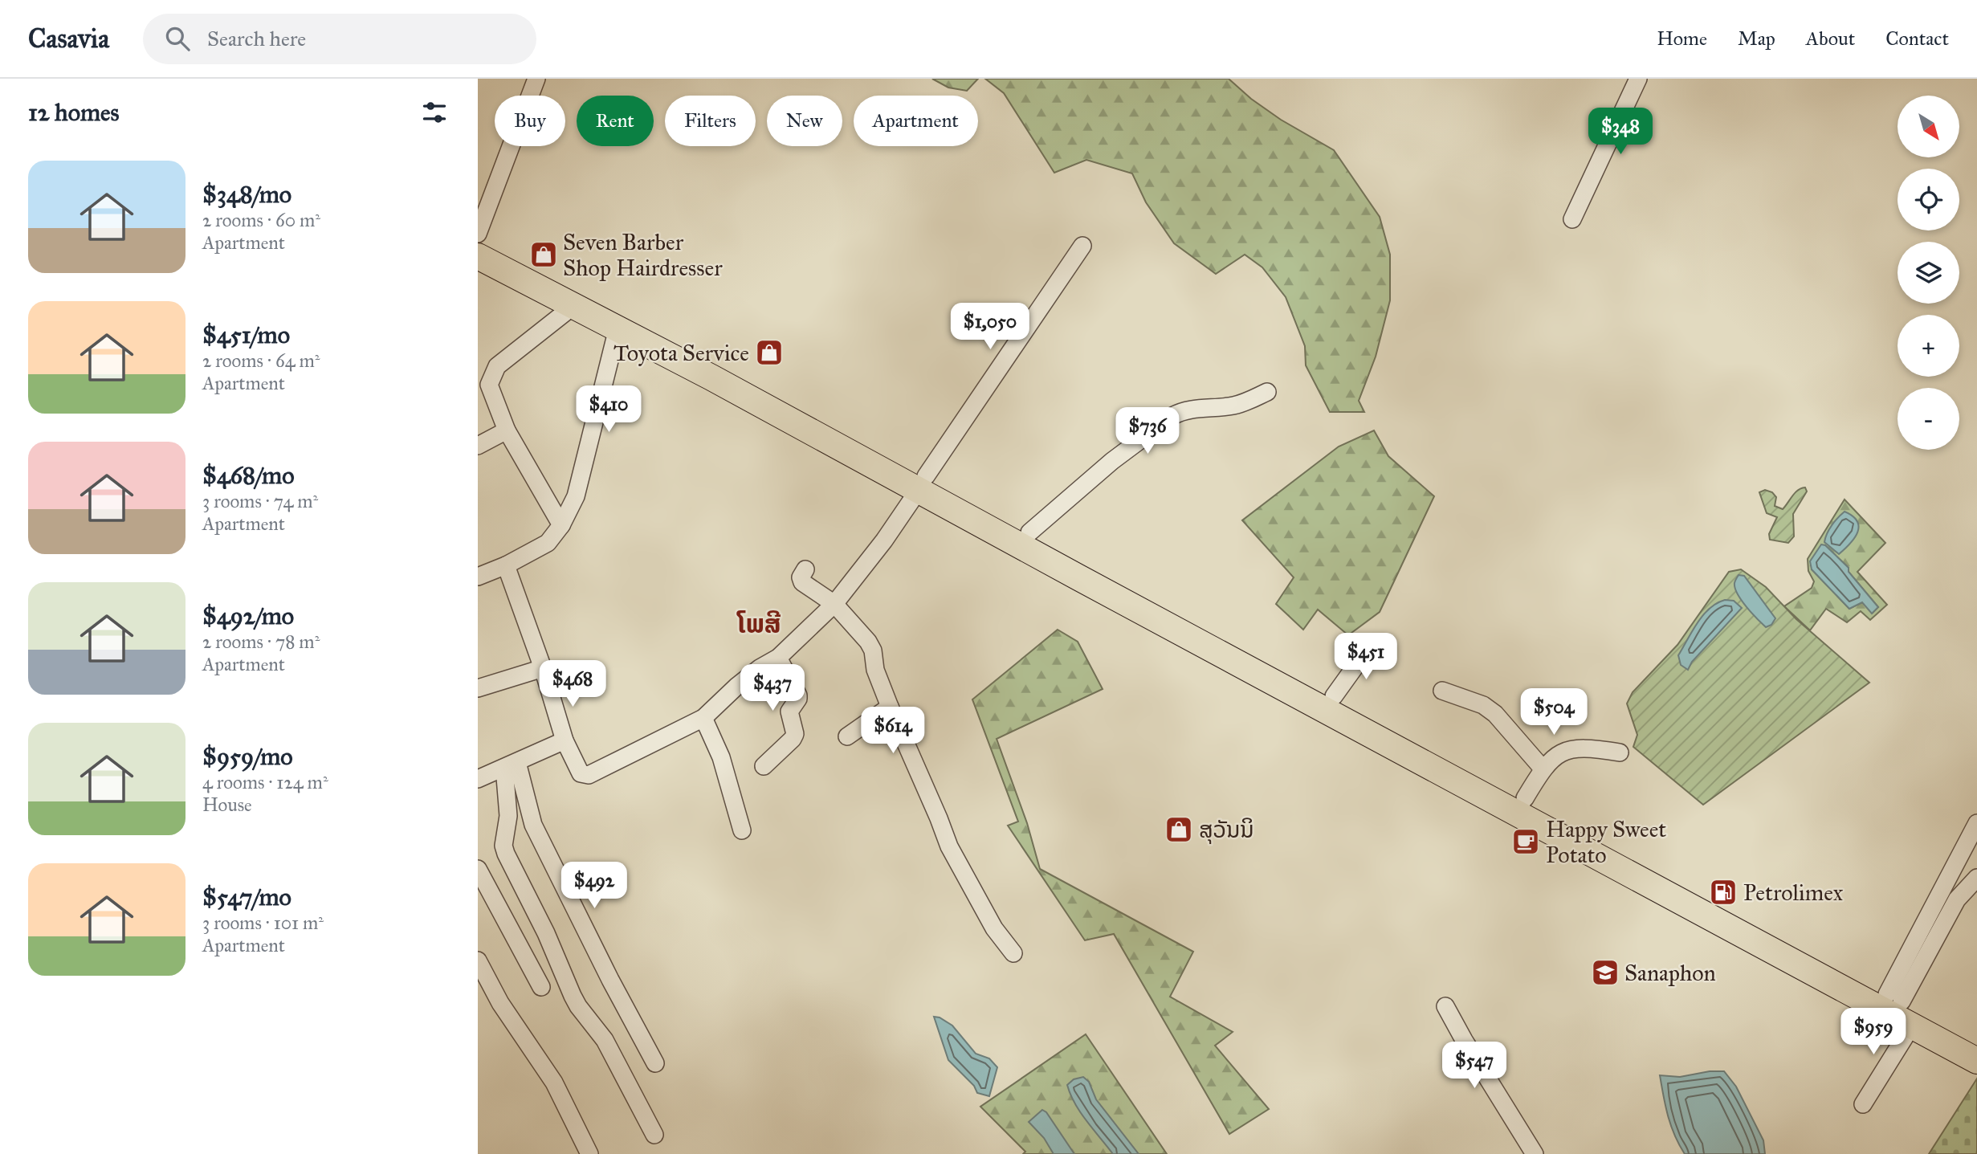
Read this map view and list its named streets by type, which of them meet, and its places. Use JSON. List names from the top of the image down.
{
  "districts": ["ໂພສີ"],
  "places": {
    "shop": ["Seven Barber Shop Hairdresser", "Toyota Service", "ສຸວັນນິ"],
    "cafe": ["Happy Sweet Potato"],
    "fuel station": ["Petrolimex"],
    "school or university": ["Sanaphon"]
  },
  "north": "bottom right",
  "page": {
    "header": "Casavia",
    "search": "Search here",
    "nav": [
      "Home",
      "Map",
      "About",
      "Contact"
    ],
    "heading": "12 homes",
    "map_buttons": ["+", "−"],
    "chip": [
      "Buy",
      "Rent",
      "Filters",
      "New",
      "Apartment"
    ],
    "price": [
      "$348",
      "$1,050",
      "$410",
      "$736",
      "$451",
      "$468",
      "$437",
      "$504",
      "$614",
      "$492",
      "$959",
      "$547"
    ],
    "list": [
      {
        "name": "$348/mo",
        "note": "2 rooms · 60 m² · Apartment"
      },
      {
        "name": "$451/mo",
        "note": "2 rooms · 64 m² · Apartment"
      },
      {
        "name": "$468/mo",
        "note": "3 rooms · 74 m² · Apartment"
      },
      {
        "name": "$492/mo",
        "note": "2 rooms · 78 m² · Apartment"
      },
      {
        "name": "$959/mo",
        "note": "4 rooms · 124 m² · House"
      },
      {
        "name": "$547/mo",
        "note": "3 rooms · 101 m² · Apartment"
      }
    ]
  }
}
